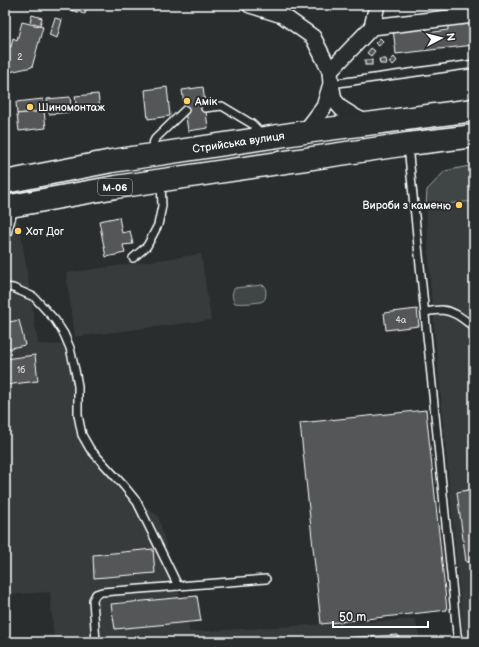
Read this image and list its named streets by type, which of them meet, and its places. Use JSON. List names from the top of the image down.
{
  "streets": {
    "highway": ["Стрийська вулиця", "М-06"]
  },
  "places": [
    "Амік",
    "Шиномонтаж",
    "Вироби з каменю",
    "Хот Дог"
  ],
  "house_numbers": ["2", "4а", "1б"],
  "scale_bar": "50 m",
  "north": "right"
}
